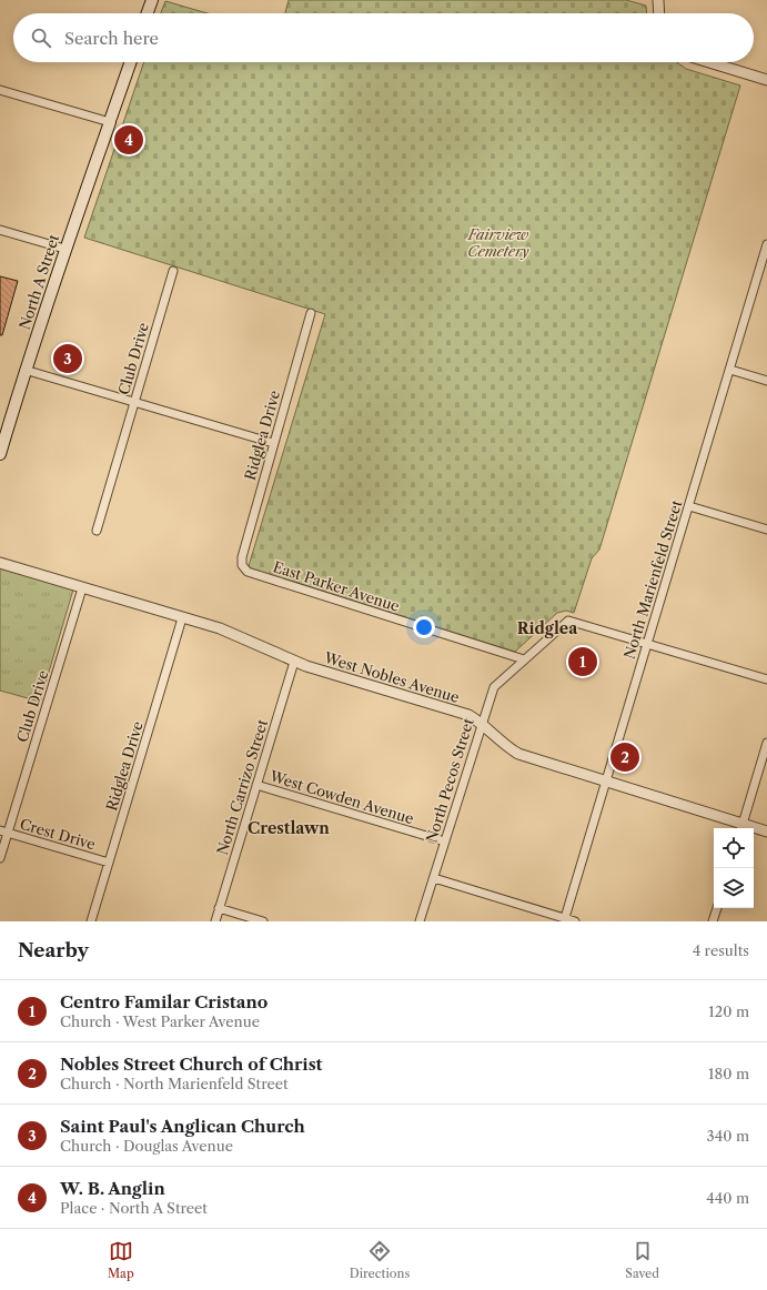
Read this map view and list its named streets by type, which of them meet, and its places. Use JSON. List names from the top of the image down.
{
  "streets": {
    "main road": ["North A Street"],
    "street": [
      "Club Drive",
      "Ridglea Drive",
      "North Marienfeld Street",
      "East Parker Avenue",
      "West Nobles Avenue",
      "North Pecos Street",
      "North Carrizo Street",
      "West Cowden Avenue",
      "Crest Drive"
    ]
  },
  "crossings": [
    ["Club Drive", "West Nobles Avenue"],
    ["Club Drive", "Crest Drive"],
    ["Ridglea Drive", "East Parker Avenue"],
    ["Ridglea Drive", "West Nobles Avenue"],
    ["Ridglea Drive", "Crest Drive"],
    ["North Marienfeld Street", "West Nobles Avenue"],
    ["East Parker Avenue", "North Pecos Street"],
    ["West Nobles Avenue", "North Pecos Street"],
    ["West Nobles Avenue", "North Carrizo Street"],
    ["North Pecos Street", "West Cowden Avenue"],
    ["North Carrizo Street", "West Cowden Avenue"]
  ],
  "districts": ["Ridglea", "Crestlawn"],
  "parks": ["Fairview Cemetery"],
  "page": {
    "search": "Search here",
    "pins": [
      "4",
      "3",
      "1",
      "2"
    ],
    "heading": ["Nearby", "4 results"],
    "list": [
      {
        "mark": "1",
        "name": "Centro Familar Cristano",
        "note": "Church · West Parker Avenue",
        "value": "120 m"
      },
      {
        "mark": "2",
        "name": "Nobles Street Church of Christ",
        "note": "Church · North Marienfeld Street",
        "value": "180 m"
      },
      {
        "mark": "3",
        "name": "Saint Paul's Anglican Church",
        "note": "Church · Douglas Avenue",
        "value": "340 m"
      },
      {
        "mark": "4",
        "name": "W. B. Anglin",
        "note": "Place · North A Street",
        "value": "440 m"
      }
    ],
    "nav": ["Map", "Directions", "Saved"]
  }
}
